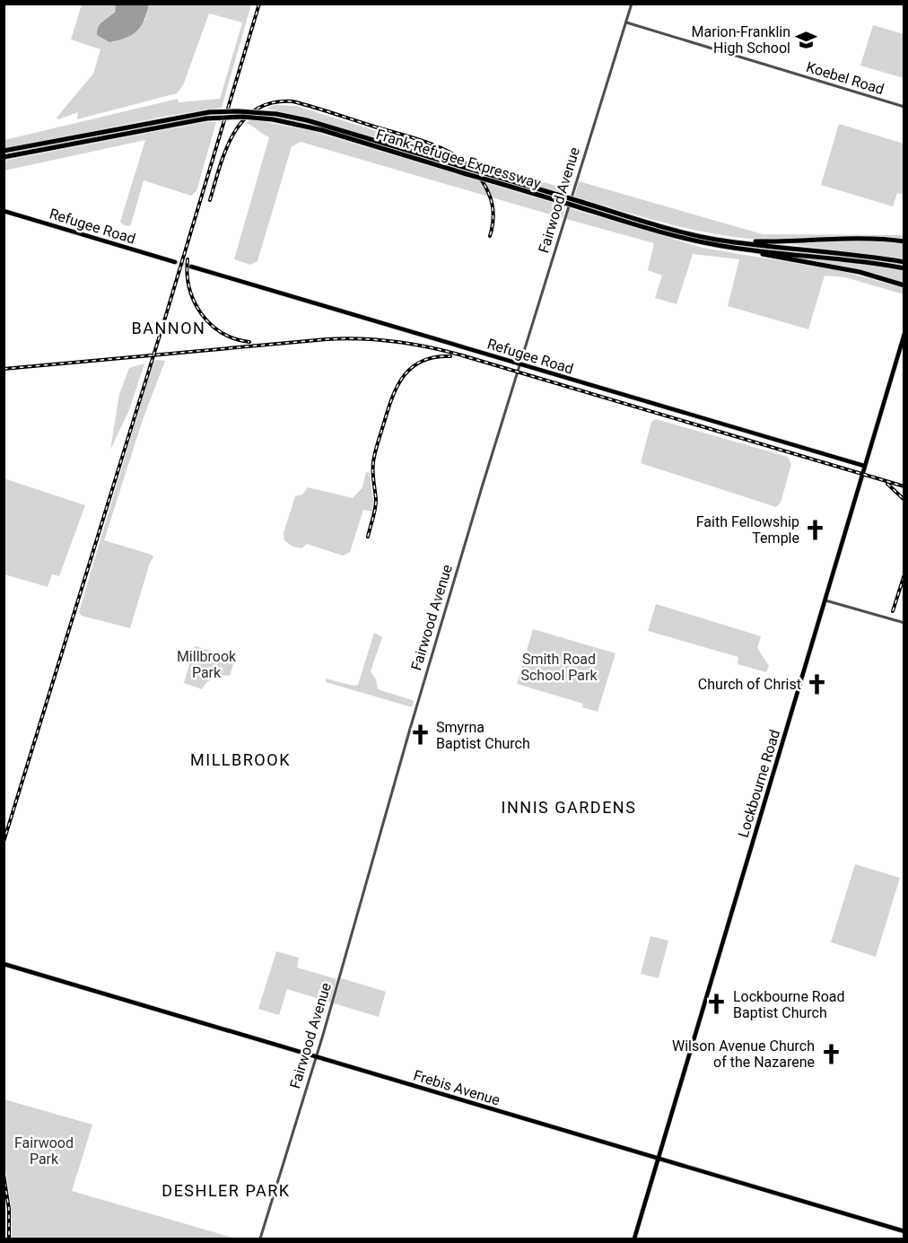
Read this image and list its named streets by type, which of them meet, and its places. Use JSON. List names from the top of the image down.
{
  "streets": {
    "highway": ["Frank-Refugee Expressway"],
    "main road": ["Refugee Road", "Lockbourne Road", "Frebis Avenue"],
    "street": ["Koebel Road", "Fairwood Avenue"]
  },
  "crossings": [
    ["Koebel Road", "Fairwood Avenue"],
    ["Fairwood Avenue", "Refugee Road"],
    ["Fairwood Avenue", "Frebis Avenue"],
    ["Refugee Road", "Lockbourne Road"],
    ["Lockbourne Road", "Frebis Avenue"]
  ],
  "districts": [
    "BANNON",
    "MILLBROOK",
    "INNIS GARDENS",
    "DESHLER PARK"
  ],
  "parks": ["Millbrook Park", "Smith Road School Park", "Fairwood Park"],
  "places": {
    "school or university": ["Marion-Franklin High School"],
    "church": [
      "Faith Fellowship Temple",
      "Church of Christ",
      "Smyrna Baptist Church",
      "Lockbourne Road Baptist Church",
      "Wilson Avenue Church of the Nazarene"
    ]
  }
}
